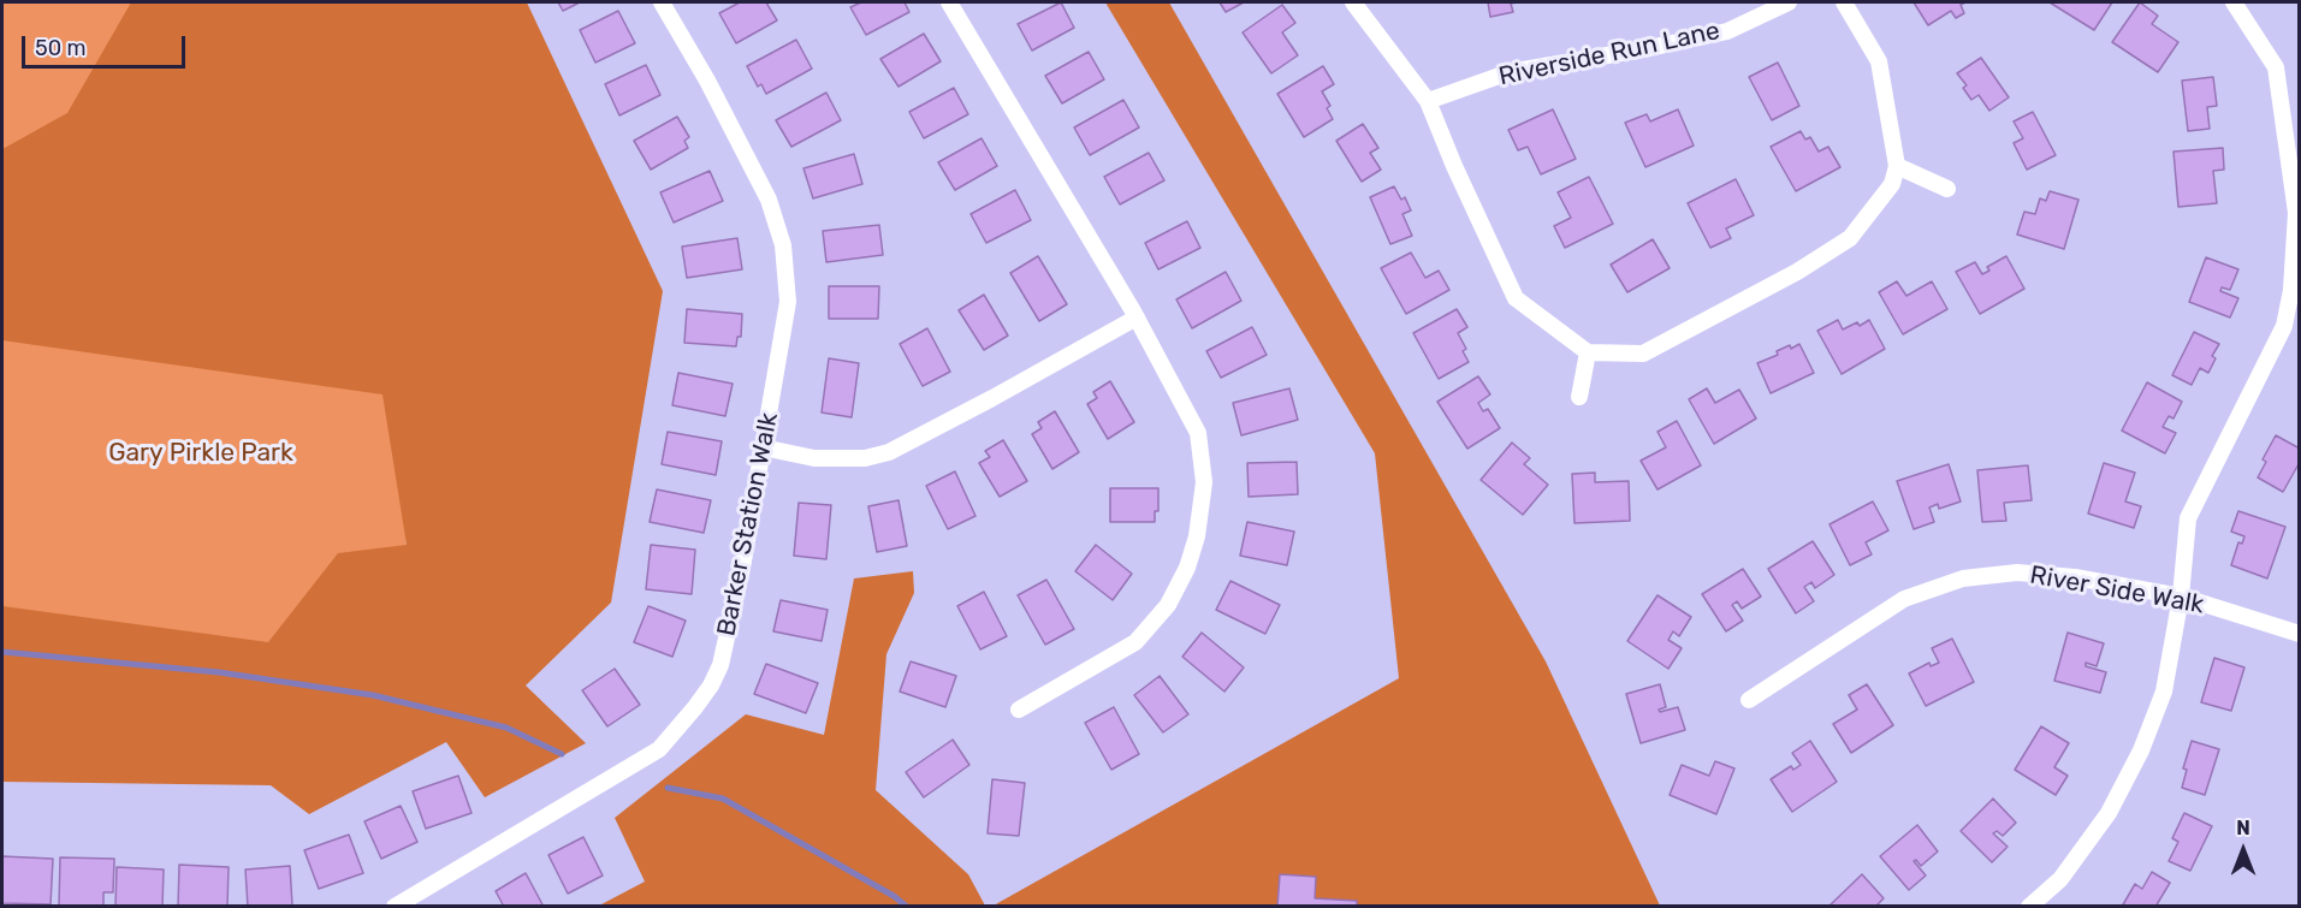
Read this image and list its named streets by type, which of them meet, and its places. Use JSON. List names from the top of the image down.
{
  "streets": {
    "street": ["Riverside Run Lane", "Barker Station Walk", "River Side Walk"]
  },
  "parks": ["Gary Pirkle Park"],
  "scale_bar": "50 m",
  "north": "top"
}
